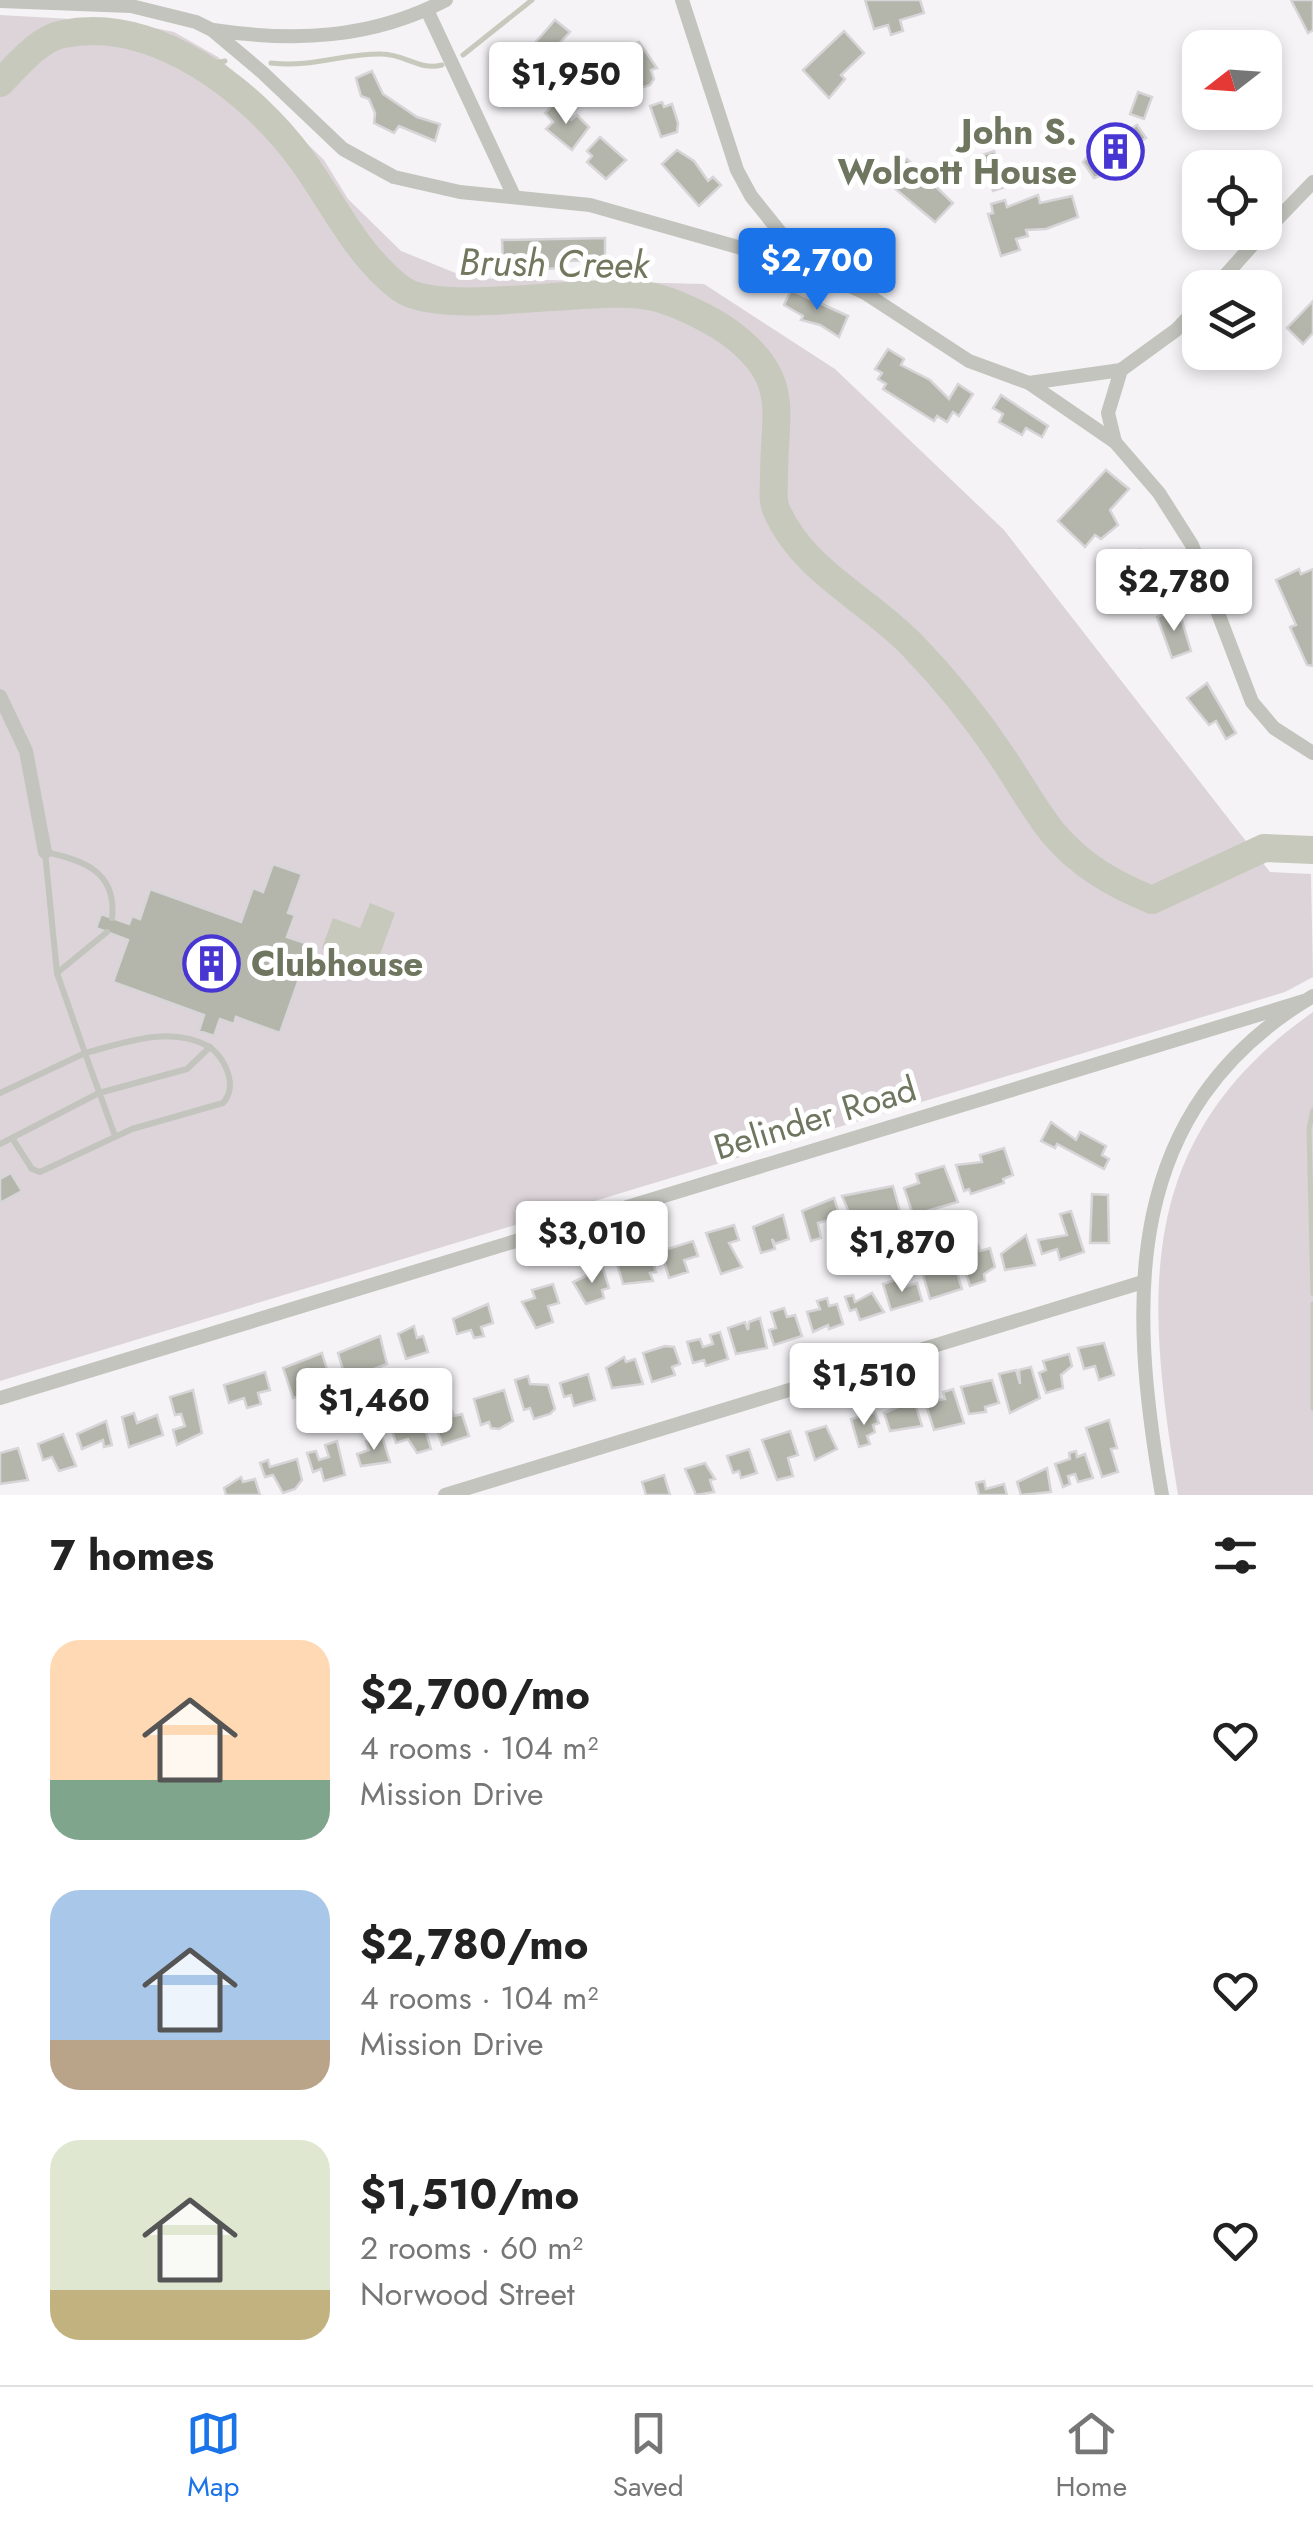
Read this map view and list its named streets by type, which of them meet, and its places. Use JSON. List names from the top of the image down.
{
  "streets": {
    "street": ["Belinder Road"]
  },
  "water": ["Brush Creek"],
  "places": {
    "building": ["John S. Wolcott House", "Clubhouse"]
  },
  "north": "left",
  "page": {
    "price": [
      "$1,950",
      "$2,700",
      "$2,780",
      "$3,010",
      "$1,870",
      "$1,510",
      "$1,460"
    ],
    "heading": "7 homes",
    "list": [
      {
        "name": "$2,700/mo",
        "note": "4 rooms · 104 m² · Mission Drive"
      },
      {
        "name": "$2,780/mo",
        "note": "4 rooms · 104 m² · Mission Drive"
      },
      {
        "name": "$1,510/mo",
        "note": "2 rooms · 60 m² · Norwood Street"
      }
    ],
    "tabs": ["Map", "Saved", "Home"]
  }
}
